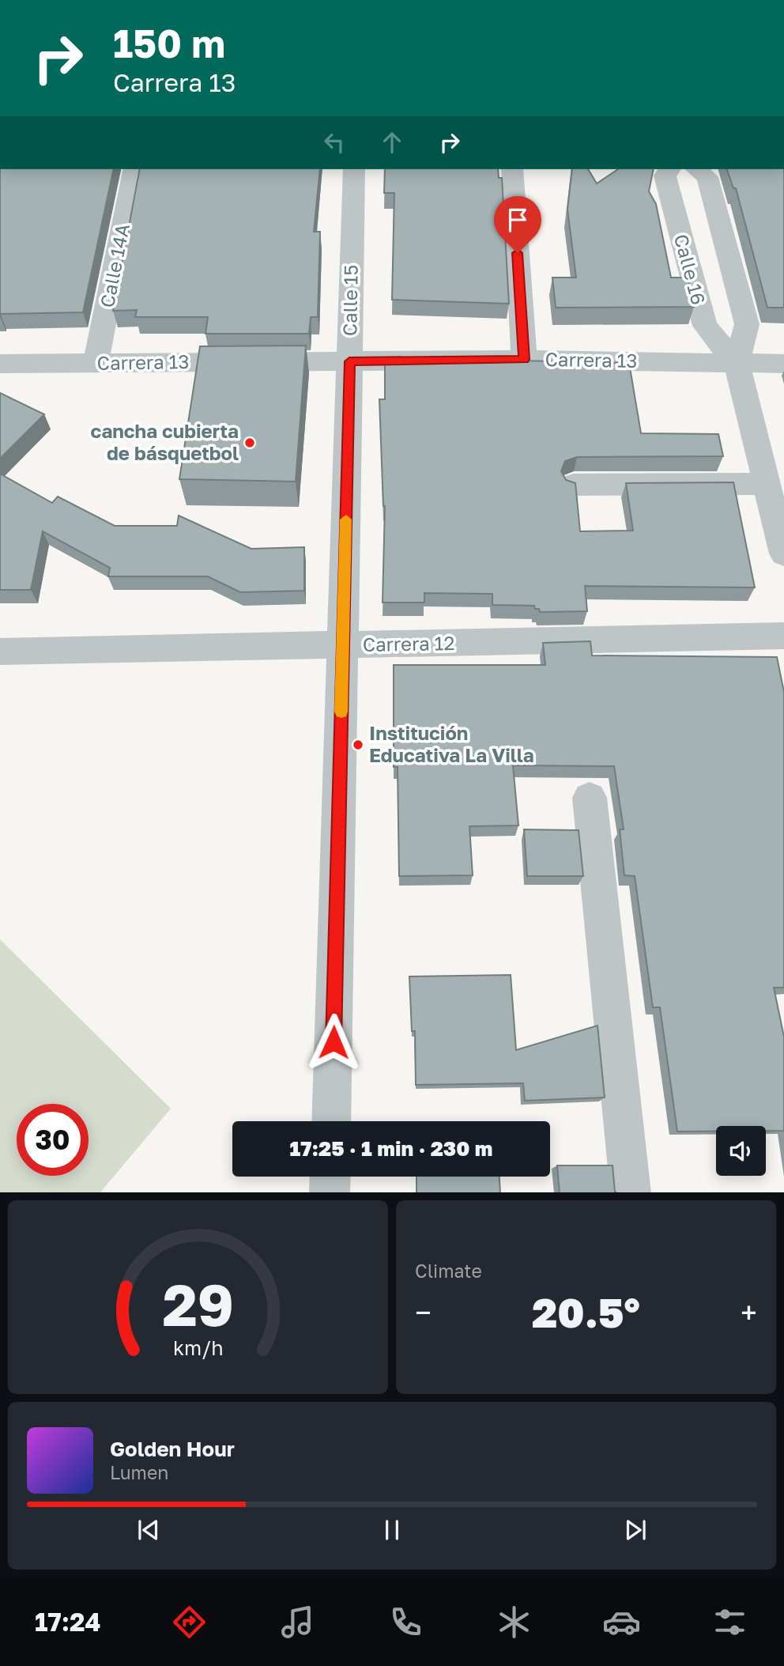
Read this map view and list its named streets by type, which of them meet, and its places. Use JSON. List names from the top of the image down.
{
  "streets": {
    "street": [
      "Calle 14A",
      "Calle 16",
      "Calle 15",
      "Carrera 13",
      "Carrera 12"
    ]
  },
  "crossings": [
    ["Calle 14A", "Carrera 13"],
    ["Calle 16", "Carrera 13"],
    ["Calle 15", "Carrera 13"],
    ["Calle 15", "Carrera 12"]
  ],
  "places": ["cancha cubierta de básquetbol", "Institución Educativa La Villa"],
  "page": {
    "turn": ["150 m", "Carrera 13"],
    "limit": "30",
    "trip": "17:25 · 1 min · 230 m",
    "tile": "Climate",
    "heat": ["−", "20.5°", "+"],
    "song": ["Golden Hour", "Lumen"],
    "tabs": "17:24",
    "gauge": ["29", "km/h"]
  }
}
